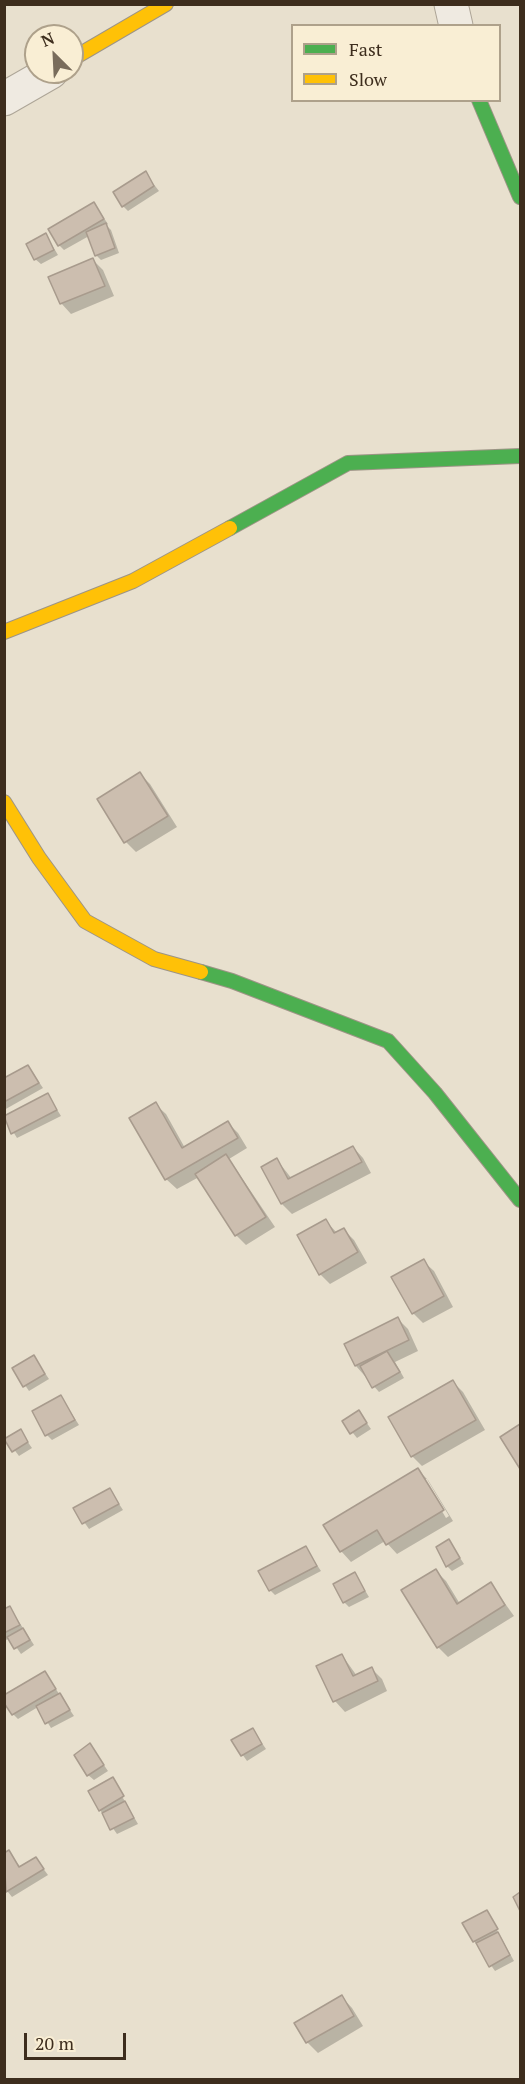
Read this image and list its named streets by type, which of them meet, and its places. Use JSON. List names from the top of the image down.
{
  "legend": ["Fast", "Slow"],
  "scale_bar": "20 m",
  "north": "top left"
}
